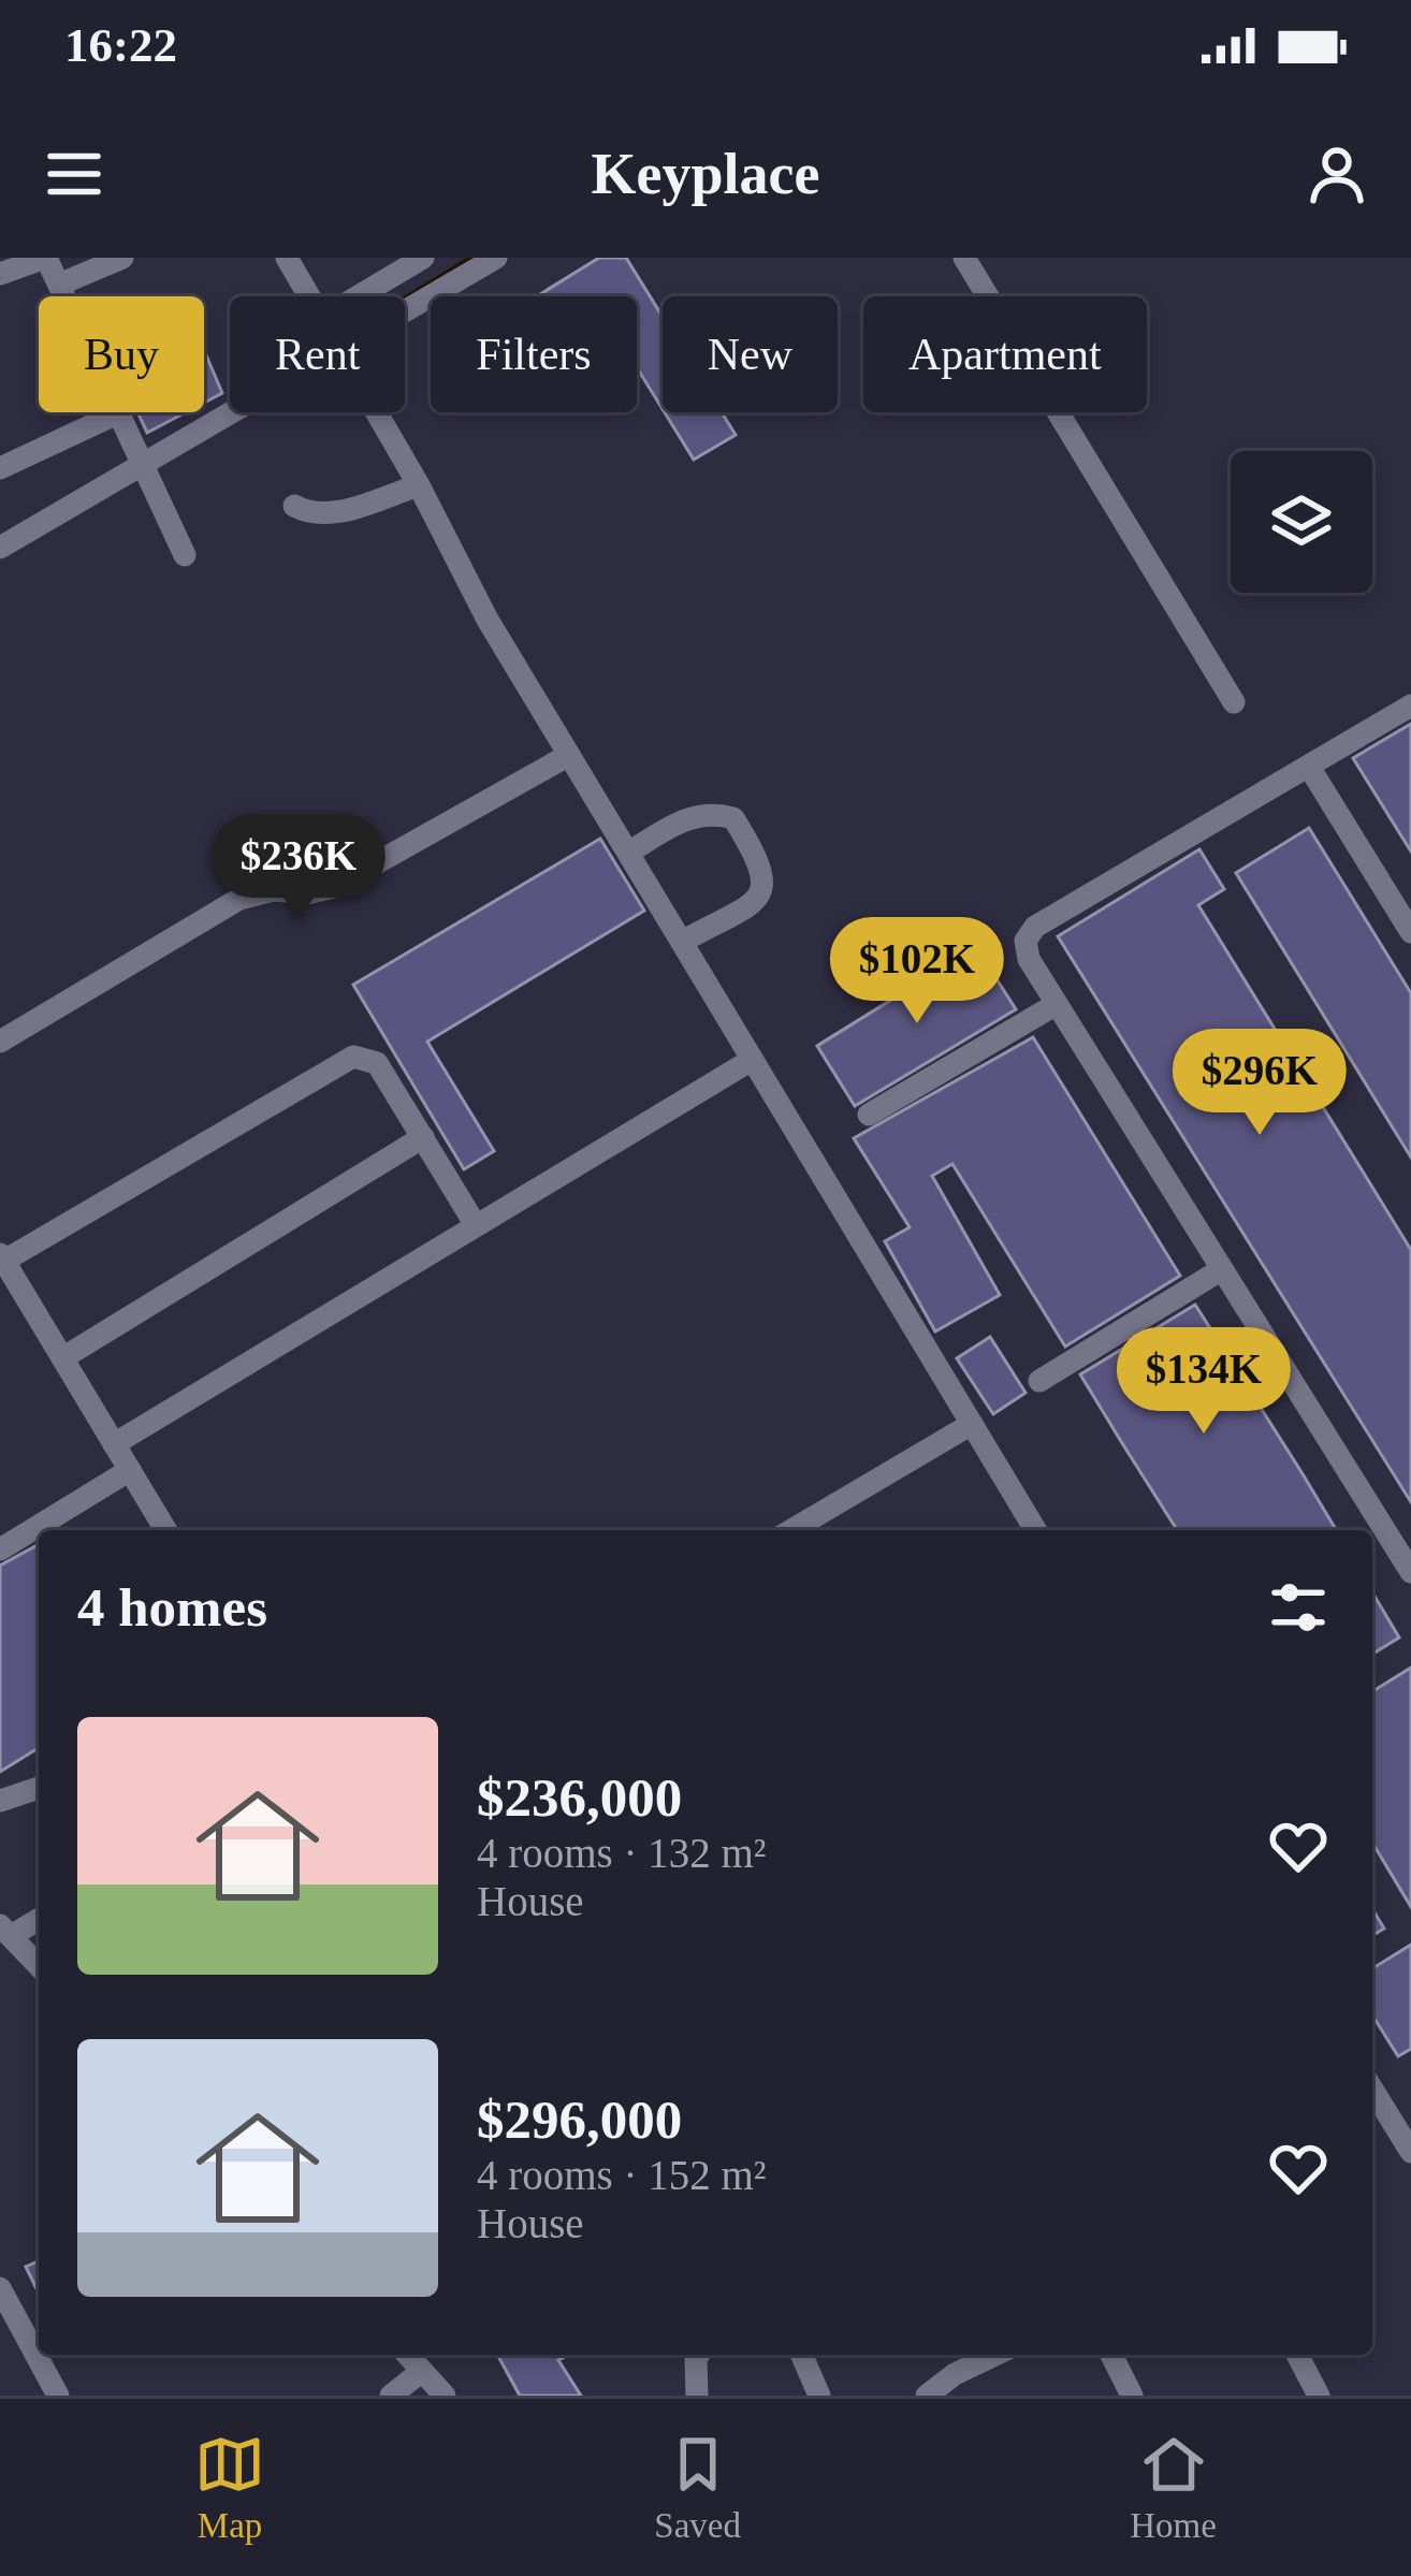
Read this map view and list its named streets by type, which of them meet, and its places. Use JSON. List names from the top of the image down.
{
  "page": {
    "status": "16:22",
    "header": "Keyplace",
    "chip": [
      "Buy",
      "Rent",
      "Filters",
      "New",
      "Apartment"
    ],
    "price": [
      "$236K",
      "$102K",
      "$296K",
      "$134K"
    ],
    "heading": "4 homes",
    "list": [
      {
        "name": "$236,000",
        "note": "4 rooms · 132 m² · House"
      },
      {
        "name": "$296,000",
        "note": "4 rooms · 152 m² · House"
      }
    ],
    "tabs": ["Map", "Saved", "Home"]
  }
}
